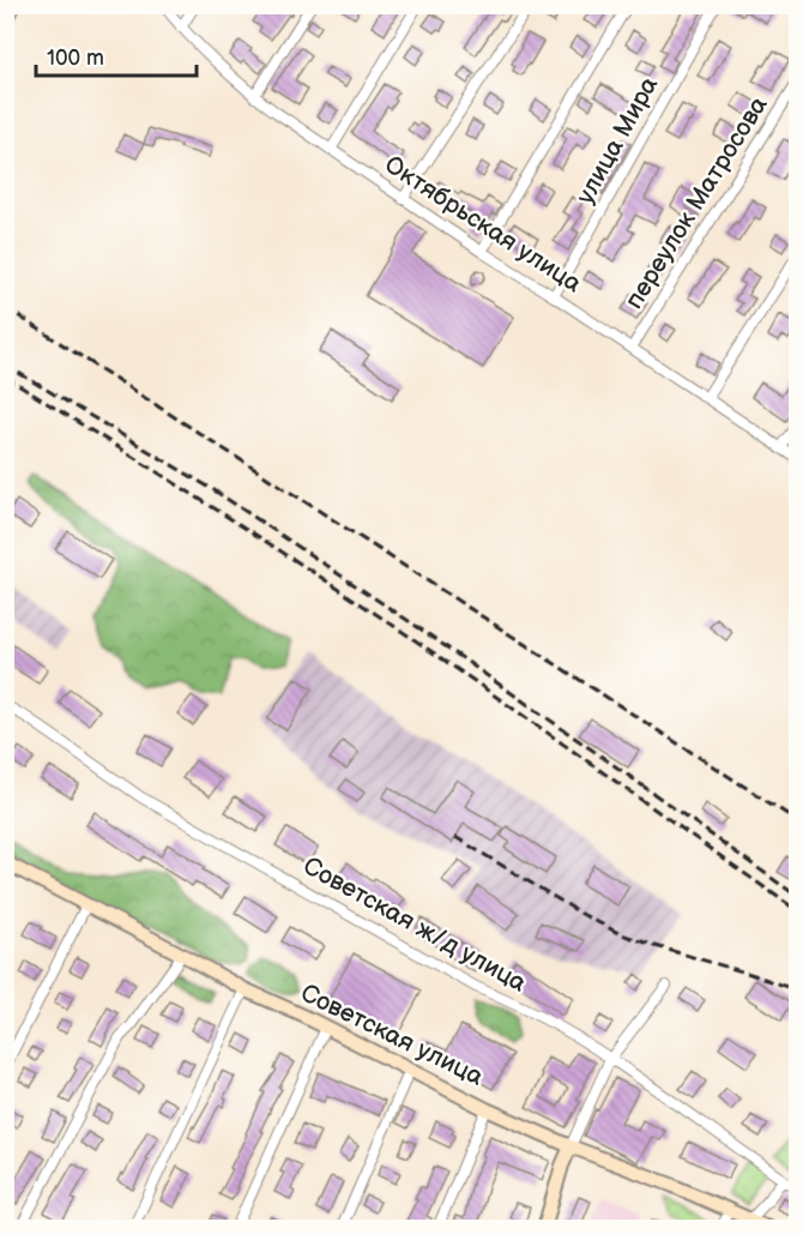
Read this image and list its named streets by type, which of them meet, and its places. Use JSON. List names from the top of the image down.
{
  "streets": {
    "main road": ["Советская улица"],
    "street": [
      "улица Мира",
      "переулок Матросова",
      "Октябрьская улица",
      "Советская ж/д улица"
    ]
  },
  "crossings": [
    ["улица Мира", "Октябрьская улица"],
    ["переулок Матросова", "Октябрьская улица"]
  ],
  "scale_bar": "100 m"
}
